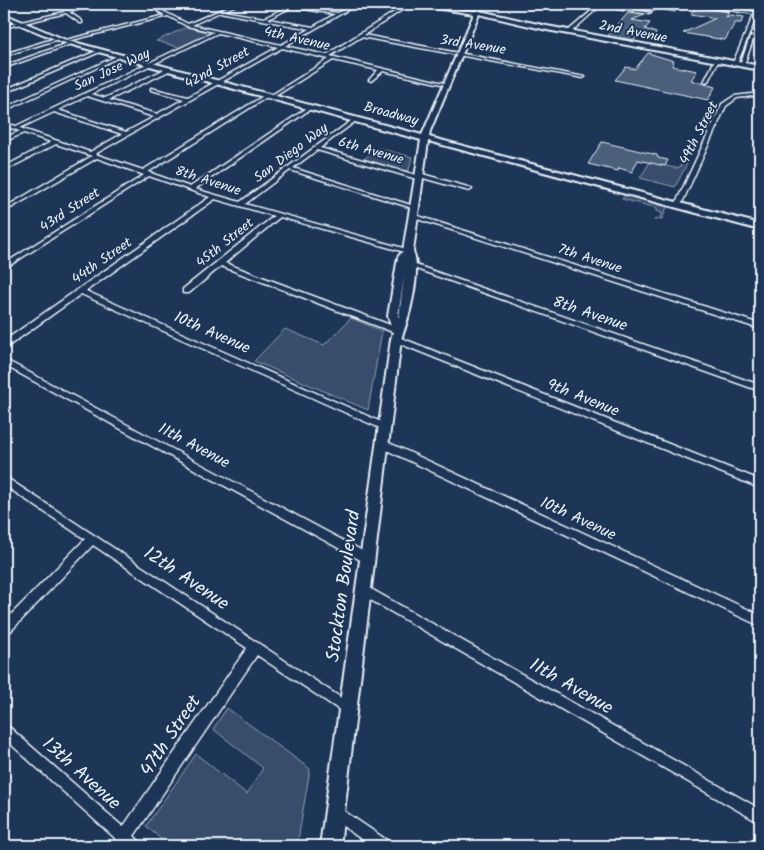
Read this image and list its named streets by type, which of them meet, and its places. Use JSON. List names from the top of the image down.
{
  "streets": {
    "main road": ["2nd Avenue", "Broadway", "Stockton Boulevard"],
    "street": [
      "4th Avenue",
      "3rd Avenue",
      "42nd Street",
      "San Jose Way",
      "49th Street",
      "6th Avenue",
      "San Diego Way",
      "8th Avenue",
      "43rd Street",
      "45th Street",
      "7th Avenue",
      "44th Street",
      "10th Avenue",
      "9th Avenue",
      "11th Avenue",
      "12th Avenue",
      "47th Street",
      "13th Avenue"
    ]
  },
  "crossings": [
    ["2nd Avenue", "Stockton Boulevard"],
    ["4th Avenue", "42nd Street"],
    ["4th Avenue", "San Jose Way"],
    ["4th Avenue", "43rd Street"],
    ["4th Avenue", "Stockton Boulevard"],
    ["3rd Avenue", "Stockton Boulevard"],
    ["42nd Street", "Broadway"],
    ["42nd Street", "8th Avenue"],
    ["San Jose Way", "Broadway"],
    ["San Jose Way", "8th Avenue"],
    ["Broadway", "49th Street"],
    ["Broadway", "San Diego Way"],
    ["Broadway", "43rd Street"],
    ["Broadway", "Stockton Boulevard"],
    ["6th Avenue", "San Diego Way"],
    ["6th Avenue", "Stockton Boulevard"],
    ["San Diego Way", "8th Avenue"],
    ["San Diego Way", "7th Avenue"],
    ["8th Avenue", "43rd Street"],
    ["8th Avenue", "45th Street"],
    ["8th Avenue", "44th Street"],
    ["8th Avenue", "Stockton Boulevard"],
    ["45th Street", "9th Avenue"],
    ["7th Avenue", "Stockton Boulevard"],
    ["44th Street", "10th Avenue"],
    ["10th Avenue", "Stockton Boulevard"],
    ["9th Avenue", "Stockton Boulevard"],
    ["11th Avenue", "Stockton Boulevard"],
    ["12th Avenue", "Stockton Boulevard"],
    ["12th Avenue", "47th Street"],
    ["47th Street", "13th Avenue"]
  ]
}
